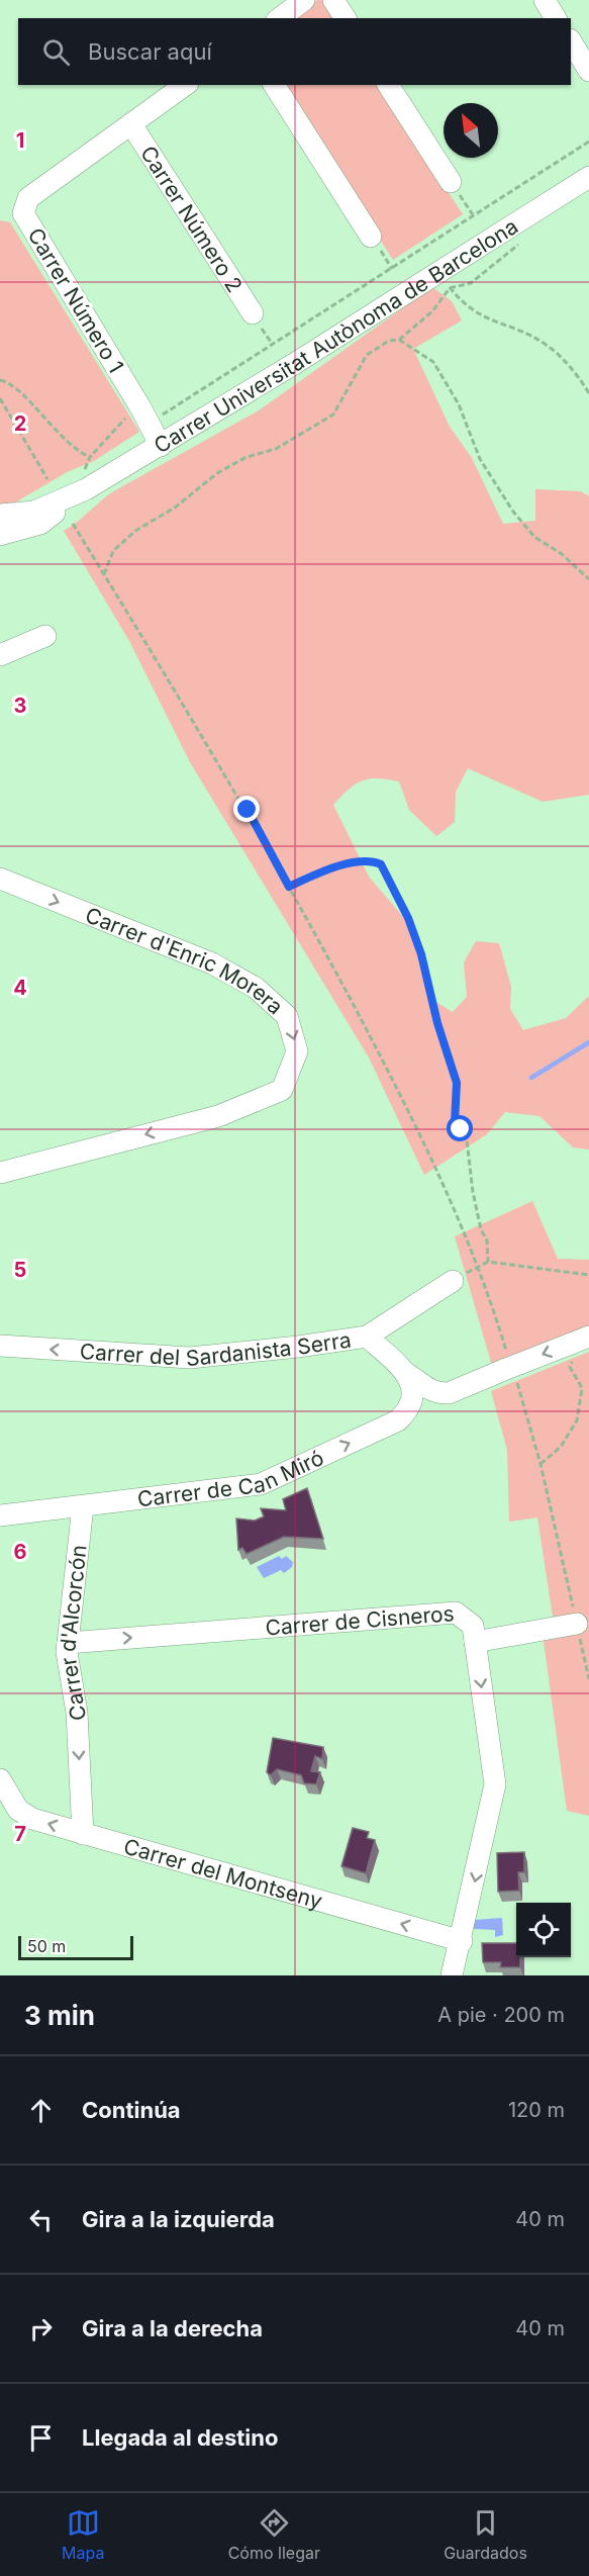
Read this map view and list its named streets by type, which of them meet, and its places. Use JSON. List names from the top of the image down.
{
  "streets": {
    "street": [
      "Carrer Número 2",
      "Carrer Número 1",
      "Carrer Universitat Autònoma de Barcelona",
      "Carrer d'Enric Morera",
      "Carrer del Sardanista Serra",
      "Carrer de Can Miró",
      "Carrer de Cisneros",
      "Carrer d'Alcorcón",
      "Carrer del Montseny"
    ]
  },
  "crossings": [
    ["Carrer Número 2", "Carrer Número 1"],
    ["Carrer Número 1", "Carrer Universitat Autònoma de Barcelona"],
    ["Carrer de Can Miró", "Carrer d'Alcorcón"],
    ["Carrer de Cisneros", "Carrer d'Alcorcón"],
    ["Carrer de Cisneros", "Carrer del Montseny"],
    ["Carrer d'Alcorcón", "Carrer del Montseny"]
  ],
  "one_way": ["Carrer del Sardanista Serra", "Carrer d'Alcorcón", "Carrer del Montseny"],
  "scale_bar": "50 m",
  "north": "top left",
  "page": {
    "search": "Buscar aquí",
    "scale": "50 m",
    "heading": ["3 min", "A pie · 200 m"],
    "list": [
      ["Continúa", "120 m"],
      ["Gira a la izquierda", "40 m"],
      ["Gira a la derecha", "40 m"],
      "Llegada al destino"
    ],
    "nav": ["Mapa", "Cómo llegar", "Guardados"]
  },
  "grid": {
    "rows": [
      "1",
      "2",
      "3",
      "4",
      "5",
      "6",
      "7"
    ]
  }
}
